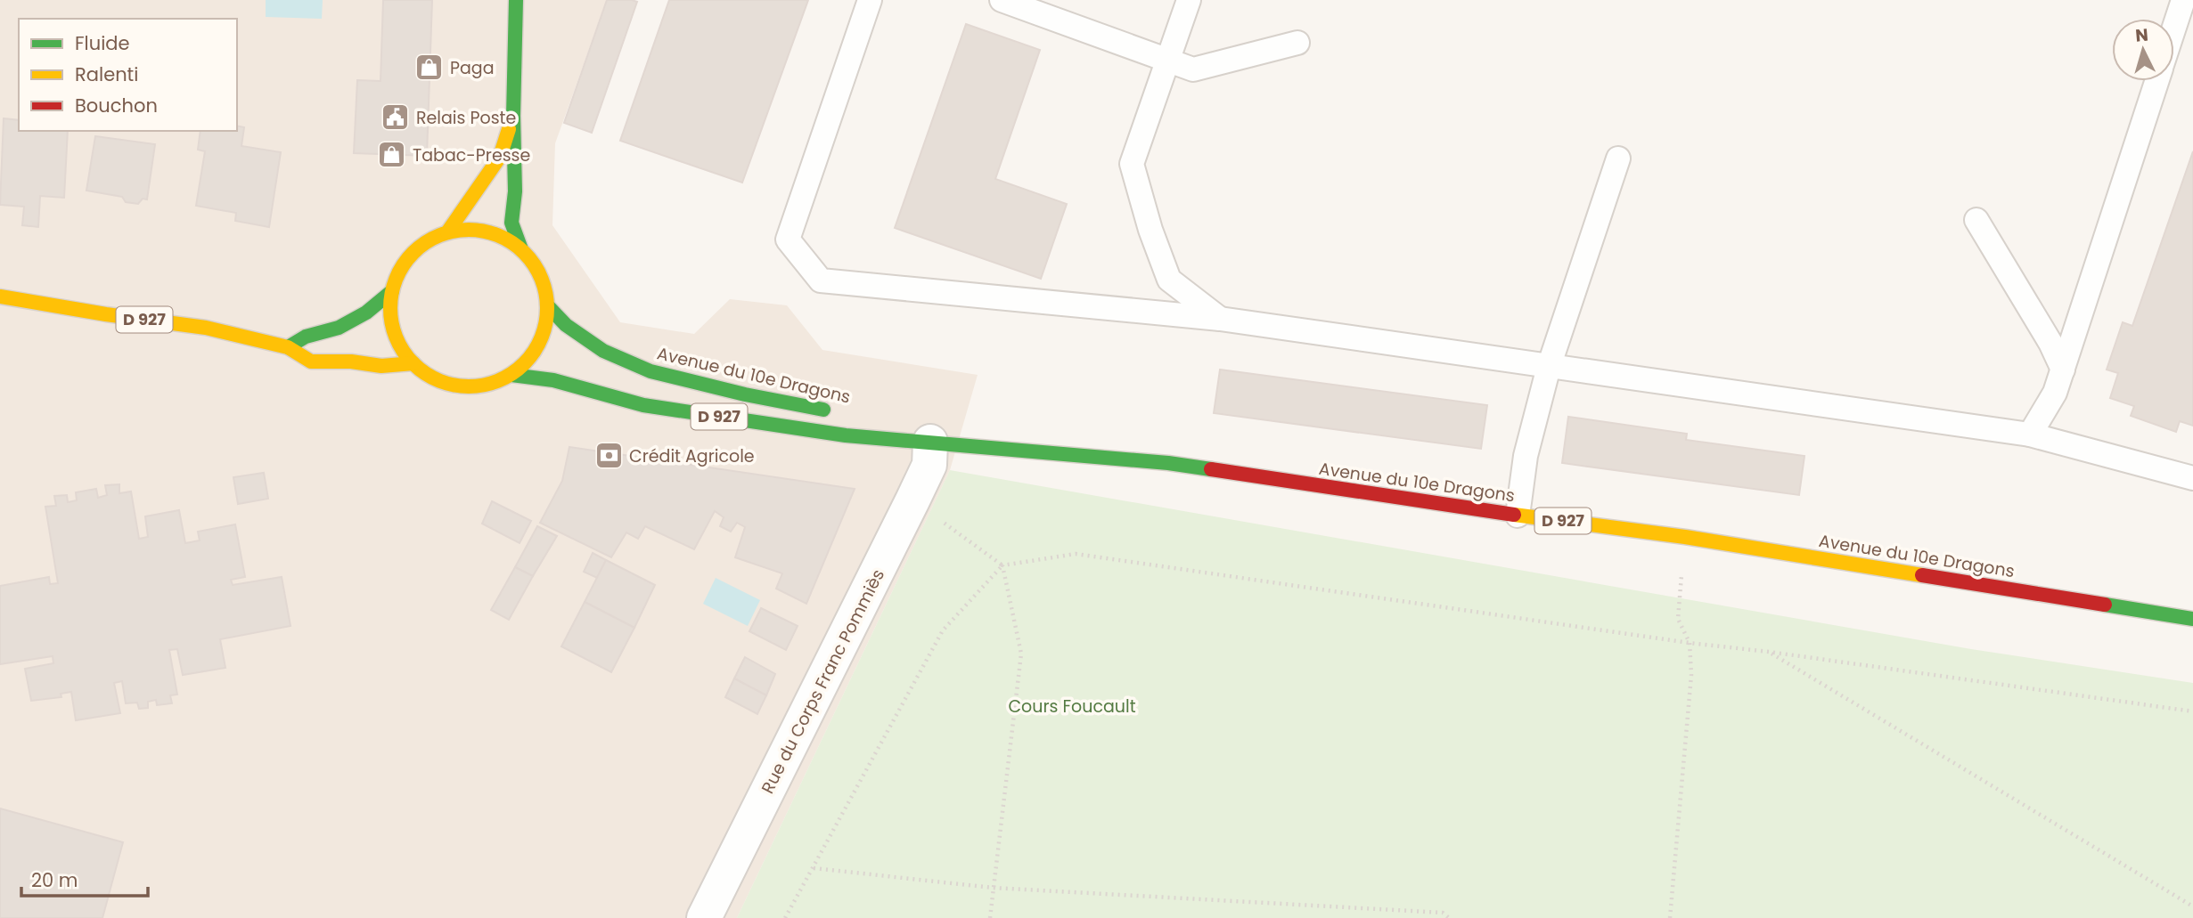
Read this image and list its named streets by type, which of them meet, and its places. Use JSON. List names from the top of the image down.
{
  "streets": {
    "main road": ["D 927", "Avenue du 10e Dragons"],
    "street": ["Rue du Corps Franc Pommiès"]
  },
  "crossings": [
    ["D 927", "Avenue du 10e Dragons"],
    ["Avenue du 10e Dragons", "Rue du Corps Franc Pommiès"]
  ],
  "parks": ["Cours Foucault"],
  "places": {
    "shop": ["Paga", "Tabac-Presse"],
    "public building": ["Relais Poste"],
    "bank": ["Crédit Agricole"]
  },
  "legend": ["Fluide", "Ralenti", "Bouchon"],
  "scale_bar": "20 m",
  "north": "top"
}
